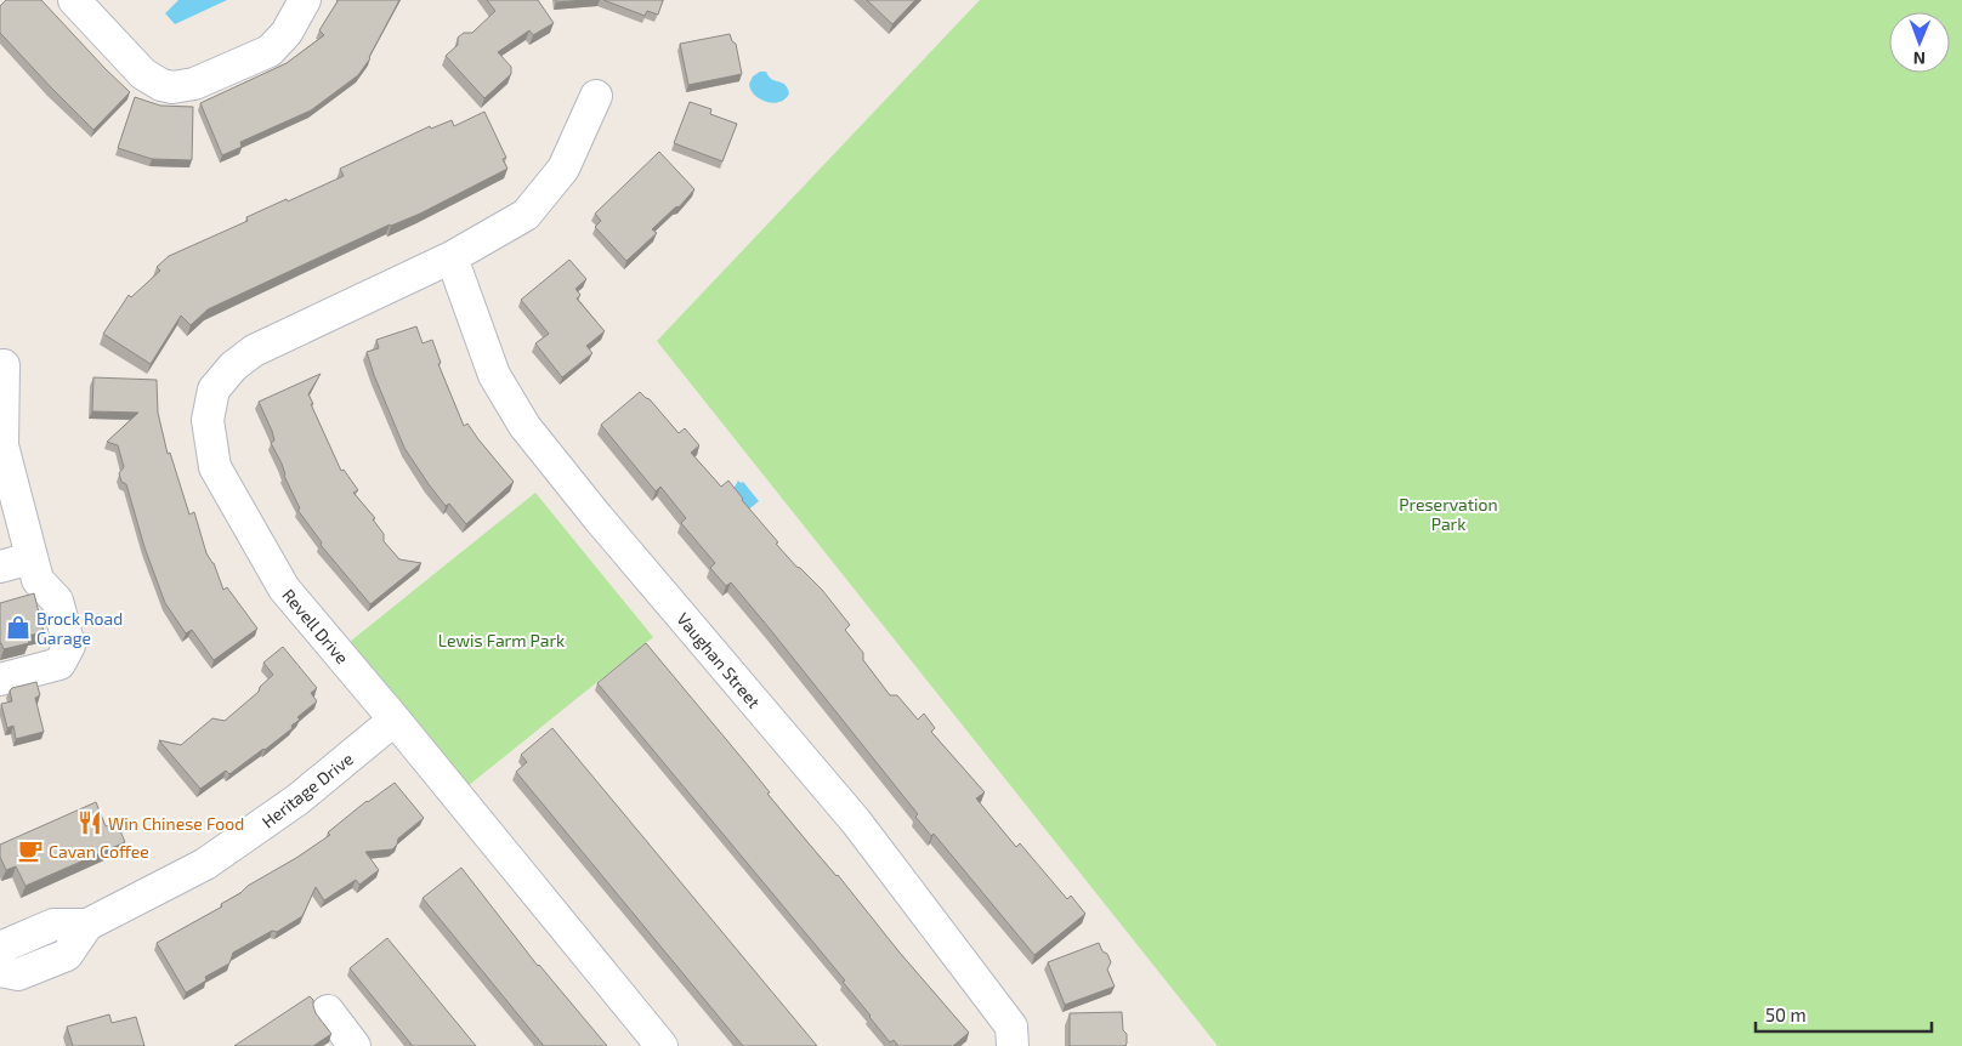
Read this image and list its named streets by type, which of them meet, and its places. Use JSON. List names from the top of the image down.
{
  "streets": {
    "street": ["Revell Drive", "Vaughan Street", "Heritage Drive"]
  },
  "crossings": [
    ["Revell Drive", "Vaughan Street"],
    ["Revell Drive", "Heritage Drive"]
  ],
  "parks": ["Preservation Park", "Lewis Farm Park"],
  "places": {
    "shop": ["Brock Road Garage"],
    "restaurant": ["Win Chinese Food"],
    "cafe": ["Cavan Coffee"]
  },
  "scale_bar": "50 m",
  "north": "bottom"
}
